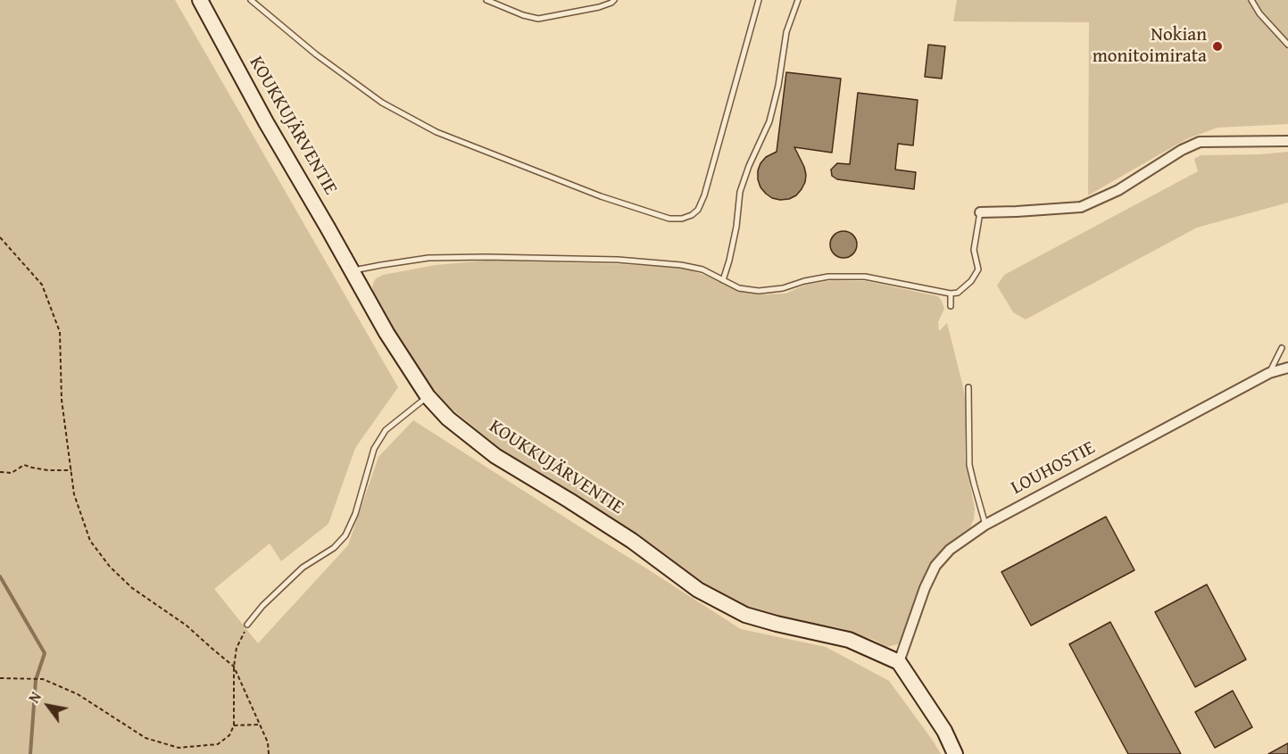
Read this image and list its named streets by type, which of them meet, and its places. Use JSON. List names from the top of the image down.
{
  "streets": {
    "street": ["KOUKKUJÄRVENTIE", "LOUHOSTIE"]
  },
  "crossings": [
    ["KOUKKUJÄRVENTIE", "LOUHOSTIE"]
  ],
  "places": ["Nokian monitoimirata"],
  "north": "top left"
}
